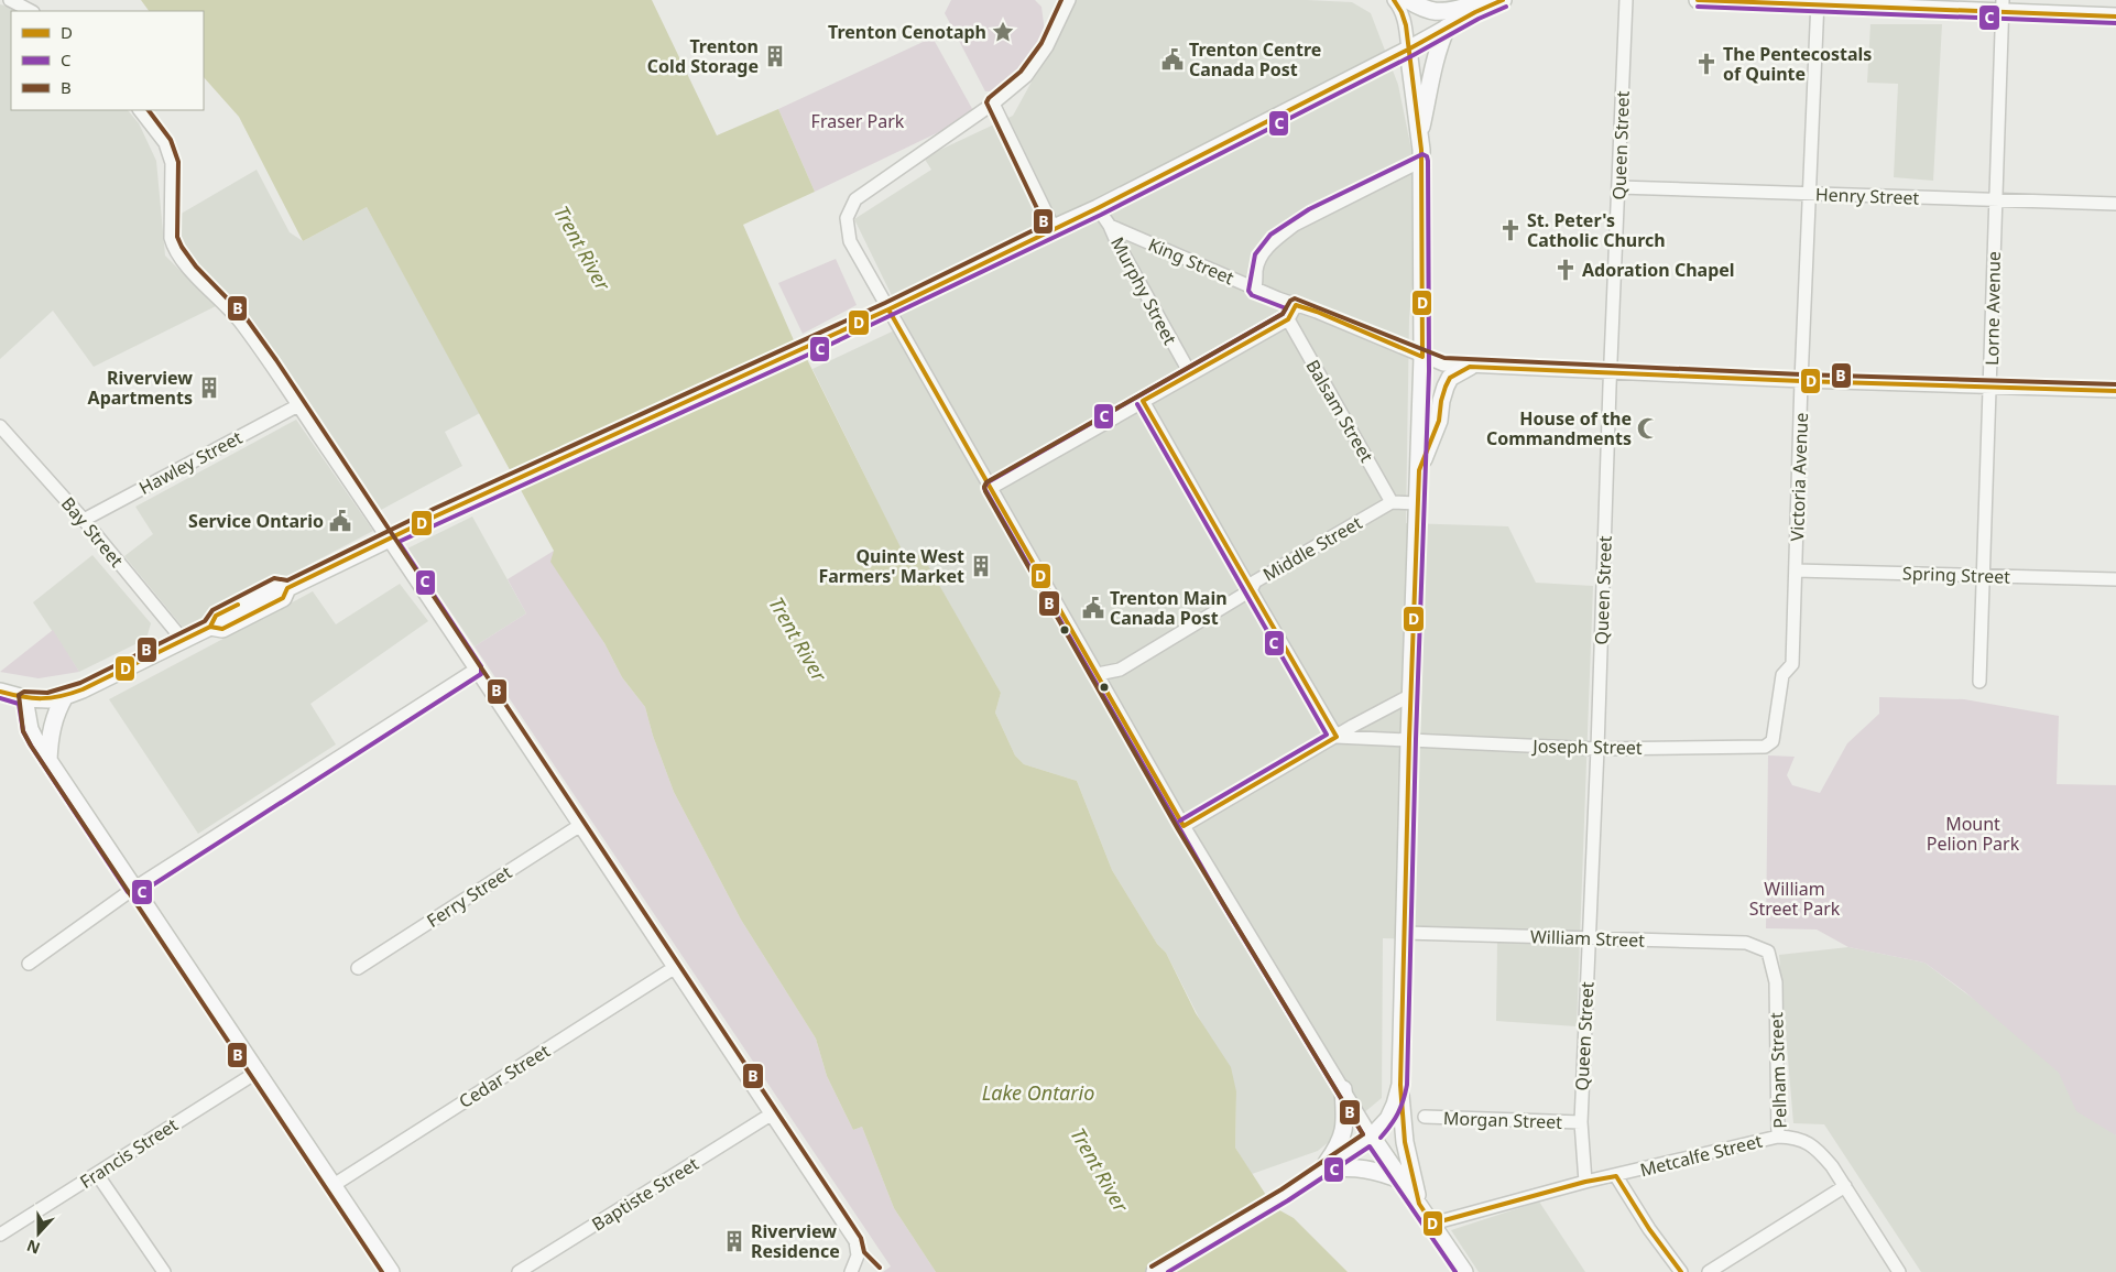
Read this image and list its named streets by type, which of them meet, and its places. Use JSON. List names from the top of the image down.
{
  "streets": {
    "street": [
      "Queen Street",
      "Henry Street",
      "King Street",
      "Murphy Street",
      "Lorne Avenue",
      "Balsam Street",
      "Hawley Street",
      "Victoria Avenue",
      "Bay Street",
      "Middle Street",
      "Spring Street",
      "Joseph Street",
      "Ferry Street",
      "William Street",
      "Pelham Street",
      "Cedar Street",
      "Morgan Street",
      "Francis Street",
      "Metcalfe Street",
      "Baptiste Street"
    ]
  },
  "crossings": [
    ["Queen Street", "Henry Street"],
    ["Queen Street", "King Street"],
    ["Queen Street", "Joseph Street"],
    ["Queen Street", "William Street"],
    ["Queen Street", "Morgan Street"],
    ["Queen Street", "Metcalfe Street"],
    ["Henry Street", "Lorne Avenue"],
    ["Henry Street", "Victoria Avenue"],
    ["King Street", "Murphy Street"],
    ["King Street", "Lorne Avenue"],
    ["King Street", "Victoria Avenue"],
    ["Lorne Avenue", "Spring Street"],
    ["Balsam Street", "Middle Street"],
    ["Hawley Street", "Bay Street"],
    ["Victoria Avenue", "Spring Street"],
    ["Victoria Avenue", "Joseph Street"],
    ["William Street", "Pelham Street"],
    ["Pelham Street", "Metcalfe Street"]
  ],
  "water": ["Trent River", "Lake Ontario"],
  "parks": ["Fraser Park", "Mount Pelion Park", "William Street Park"],
  "places": {
    "place": ["Trenton Cenotaph"],
    "building": [
      "Trenton Cold Storage",
      "Riverview Apartments",
      "Quinte West Farmers' Market",
      "Riverview Residence"
    ],
    "public building": ["Trenton Centre Canada Post", "Service Ontario", "Trenton Main Canada Post"],
    "church": ["The Pentecostals of Quinte", "St. Peter's Catholic Church", "Adoration Chapel"],
    "mosque": ["House of the Commandments"]
  },
  "lines": ["transit line D", "transit line B", "transit line C"],
  "legend": ["D", "C", "B"],
  "north": "bottom"
}
